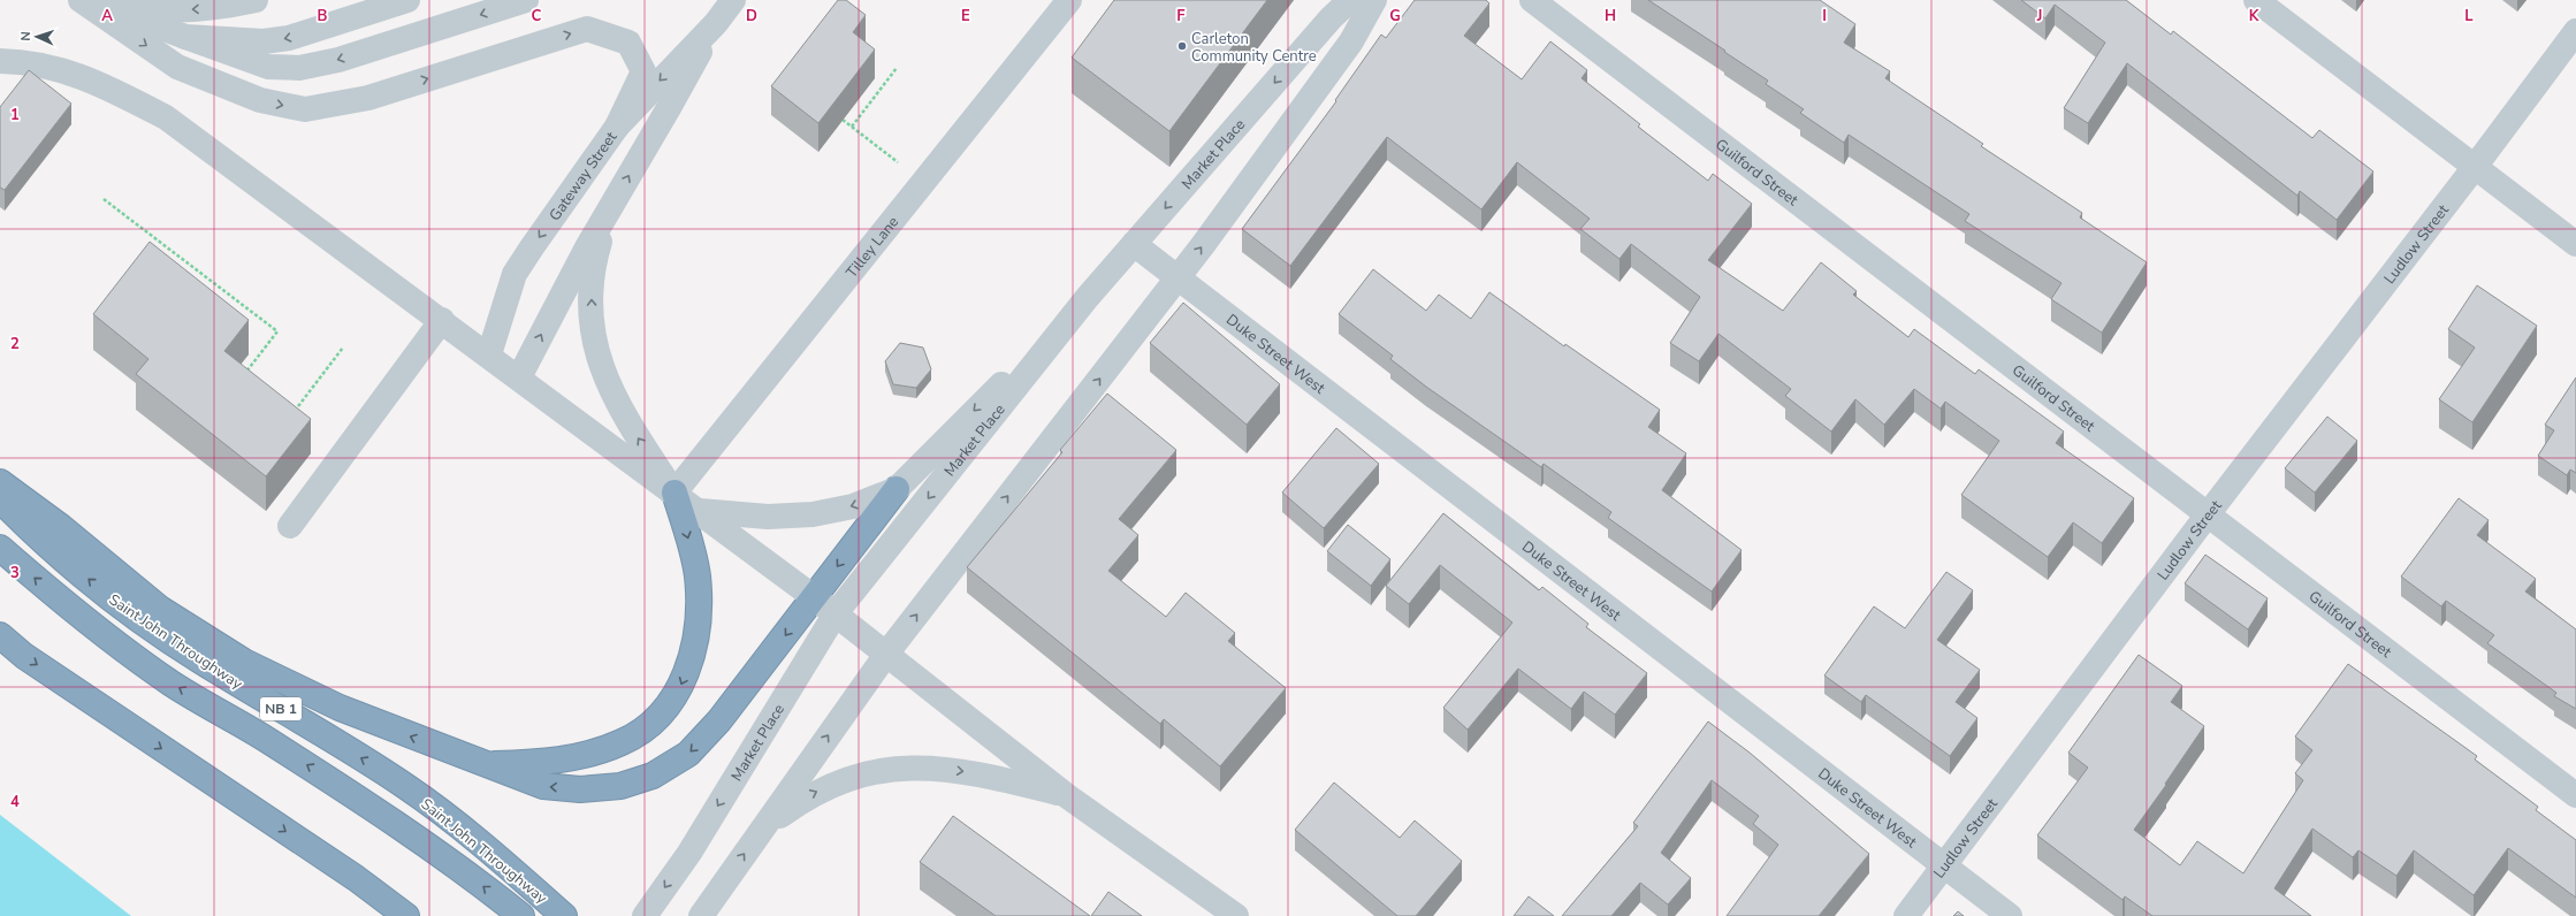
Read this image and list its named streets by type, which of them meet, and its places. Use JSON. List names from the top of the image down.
{
  "streets": {
    "highway": ["Saint John Throughway", "NB 1"],
    "street": [
      "Market Place",
      "Guilford Street",
      "Gateway Street",
      "Ludlow Street",
      "Tilley Lane",
      "Duke Street West"
    ]
  },
  "crossings": [
    ["Market Place", "Duke Street West"],
    ["Guilford Street", "Ludlow Street"],
    ["Ludlow Street", "Duke Street West"]
  ],
  "places": ["Carleton Community Centre"],
  "north": "left",
  "grid": {
    "columns": [
      "A",
      "B",
      "C",
      "D",
      "E",
      "F",
      "G",
      "H",
      "I",
      "J",
      "K",
      "L"
    ],
    "rows": [
      "1",
      "2",
      "3",
      "4"
    ]
  }
}
